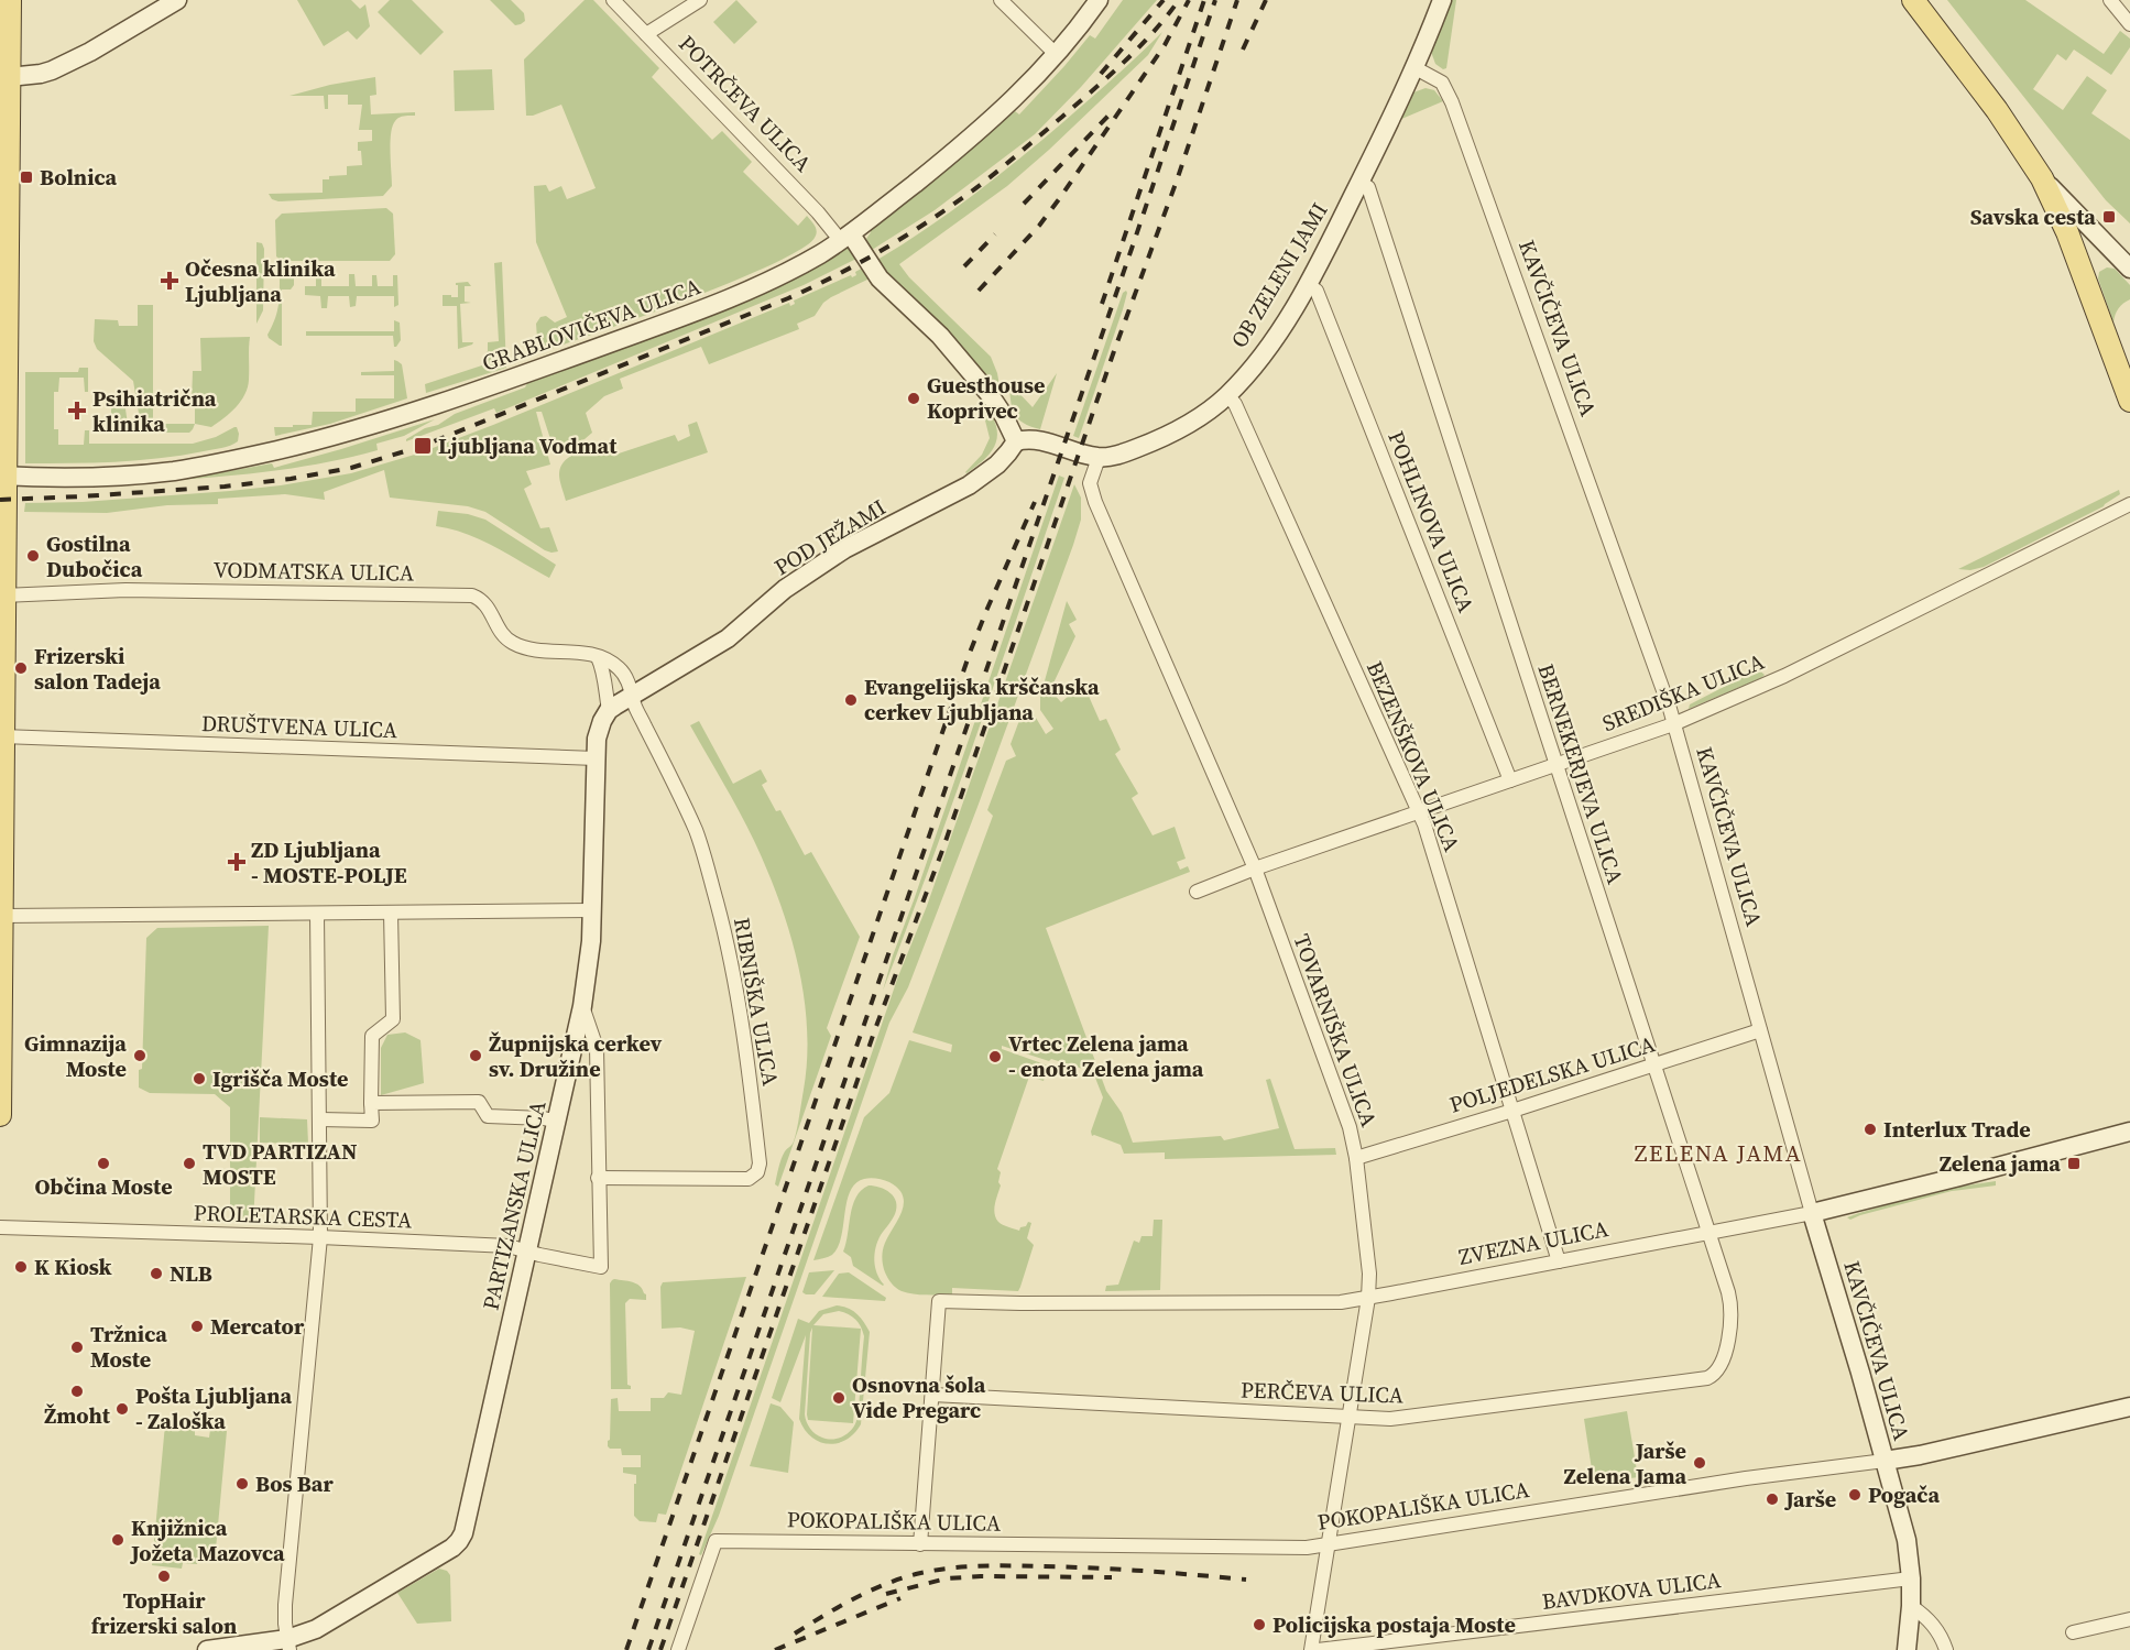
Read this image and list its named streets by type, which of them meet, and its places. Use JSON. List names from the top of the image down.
{
  "streets": {
    "street": [
      "POTRČEVA ULICA",
      "OB ZELENI JAMI",
      "GRABLOVIČEVA ULICA",
      "KAVČIČEVA ULICA",
      "POHLINOVA ULICA",
      "POD JEŽAMI",
      "VODMATSKA ULICA",
      "SREDIŠKA ULICA",
      "DRUŠTVENA ULICA",
      "BEZENŠKOVA ULICA",
      "BERNEKERJEVA ULICA",
      "RIBNIŠKA ULICA",
      "TOVARNIŠKA ULICA",
      "POLJEDELSKA ULICA",
      "PARTIZANSKA ULICA",
      "PROLETARSKA CESTA",
      "ZVEZNA ULICA",
      "PERČEVA ULICA",
      "POKOPALIŠKA ULICA",
      "BAVDKOVA ULICA"
    ]
  },
  "crossings": [
    ["POTRČEVA ULICA", "GRABLOVIČEVA ULICA"],
    ["POTRČEVA ULICA", "POD JEŽAMI"],
    ["OB ZELENI JAMI", "KAVČIČEVA ULICA"],
    ["OB ZELENI JAMI", "POHLINOVA ULICA"],
    ["OB ZELENI JAMI", "BEZENŠKOVA ULICA"],
    ["OB ZELENI JAMI", "BERNEKERJEVA ULICA"],
    ["OB ZELENI JAMI", "TOVARNIŠKA ULICA"],
    ["KAVČIČEVA ULICA", "SREDIŠKA ULICA"],
    ["KAVČIČEVA ULICA", "POLJEDELSKA ULICA"],
    ["KAVČIČEVA ULICA", "ZVEZNA ULICA"],
    ["KAVČIČEVA ULICA", "POKOPALIŠKA ULICA"],
    ["KAVČIČEVA ULICA", "BAVDKOVA ULICA"],
    ["POHLINOVA ULICA", "SREDIŠKA ULICA"],
    ["POD JEŽAMI", "VODMATSKA ULICA"],
    ["POD JEŽAMI", "RIBNIŠKA ULICA"],
    ["VODMATSKA ULICA", "RIBNIŠKA ULICA"],
    ["SREDIŠKA ULICA", "BEZENŠKOVA ULICA"],
    ["SREDIŠKA ULICA", "BERNEKERJEVA ULICA"],
    ["SREDIŠKA ULICA", "TOVARNIŠKA ULICA"],
    ["DRUŠTVENA ULICA", "PARTIZANSKA ULICA"],
    ["BEZENŠKOVA ULICA", "POLJEDELSKA ULICA"],
    ["BEZENŠKOVA ULICA", "ZVEZNA ULICA"],
    ["BERNEKERJEVA ULICA", "POLJEDELSKA ULICA"],
    ["BERNEKERJEVA ULICA", "ZVEZNA ULICA"],
    ["BERNEKERJEVA ULICA", "PERČEVA ULICA"],
    ["RIBNIŠKA ULICA", "PROLETARSKA CESTA"],
    ["TOVARNIŠKA ULICA", "POLJEDELSKA ULICA"],
    ["TOVARNIŠKA ULICA", "ZVEZNA ULICA"],
    ["TOVARNIŠKA ULICA", "PERČEVA ULICA"],
    ["TOVARNIŠKA ULICA", "POKOPALIŠKA ULICA"],
    ["PARTIZANSKA ULICA", "PROLETARSKA CESTA"],
    ["ZVEZNA ULICA", "PERČEVA ULICA"]
  ],
  "districts": ["ZELENA JAMA"],
  "places": {
    "transit": [
      "Bolnica",
      "Savska cesta",
      "Ljubljana Vodmat",
      "Zelena jama"
    ],
    "health": ["Očesna klinika Ljubljana", "Psihiatrična klinika", "ZD Ljubljana - MOSTE-POLJE"],
    "other": [
      "Guesthouse Koprivec",
      "Gostilna Dubočica",
      "Frizerski salon Tadeja",
      "Evangelijska krščanska cerkev Ljubljana",
      "Gimnazija Moste",
      "Župnijska cerkev sv. Družine",
      "Vrtec Zelena jama - enota Zelena jama",
      "Igrišča Moste",
      "Interlux Trade",
      "Občina Moste",
      "TVD PARTIZAN MOSTE",
      "K Kiosk",
      "NLB",
      "Mercator",
      "Tržnica Moste",
      "Žmoht",
      "Osnovna šola Vide Pregarc",
      "Pošta Ljubljana - Zaloška",
      "Jarše Zelena Jama",
      "Bos Bar",
      "Pogača",
      "Jarše",
      "Knjižnica Jožeta Mazovca",
      "TopHair frizerski salon",
      "Policijska postaja Moste"
    ]
  }
}
